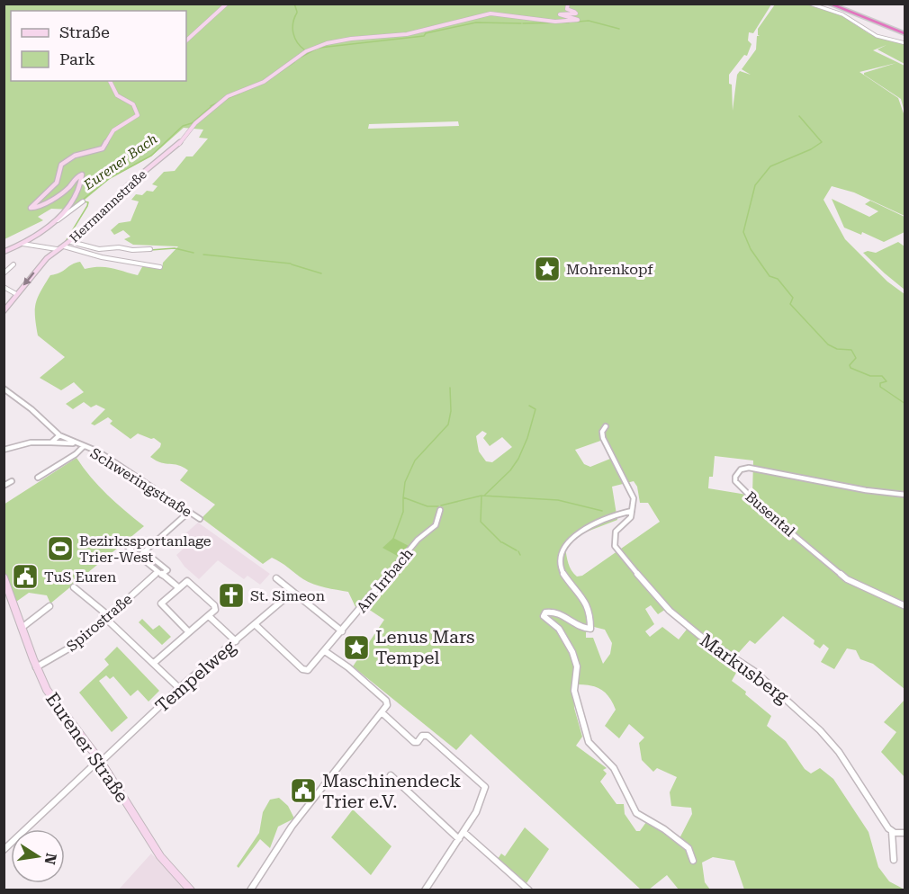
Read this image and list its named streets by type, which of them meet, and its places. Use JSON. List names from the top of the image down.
{
  "streets": {
    "street": [
      "Herrmannstraße",
      "Schweringstraße",
      "Busental",
      "Am Irrbach",
      "Spirostraße",
      "Markusberg",
      "Tempelweg",
      "Eurener Straße"
    ]
  },
  "crossings": [
    ["Am Irrbach", "Tempelweg"],
    ["Spirostraße", "Eurener Straße"],
    ["Tempelweg", "Eurener Straße"]
  ],
  "water": ["Eurener Bach"],
  "places": {
    "place": ["Mohrenkopf", "Lenus Mars Tempel"],
    "sports": ["Bezirkssportanlage Trier-West"],
    "public building": ["TuS Euren", "Maschinendeck Trier e.V."],
    "church": ["St. Simeon"]
  },
  "legend": ["Straße", "Park"],
  "north": "right"
}
